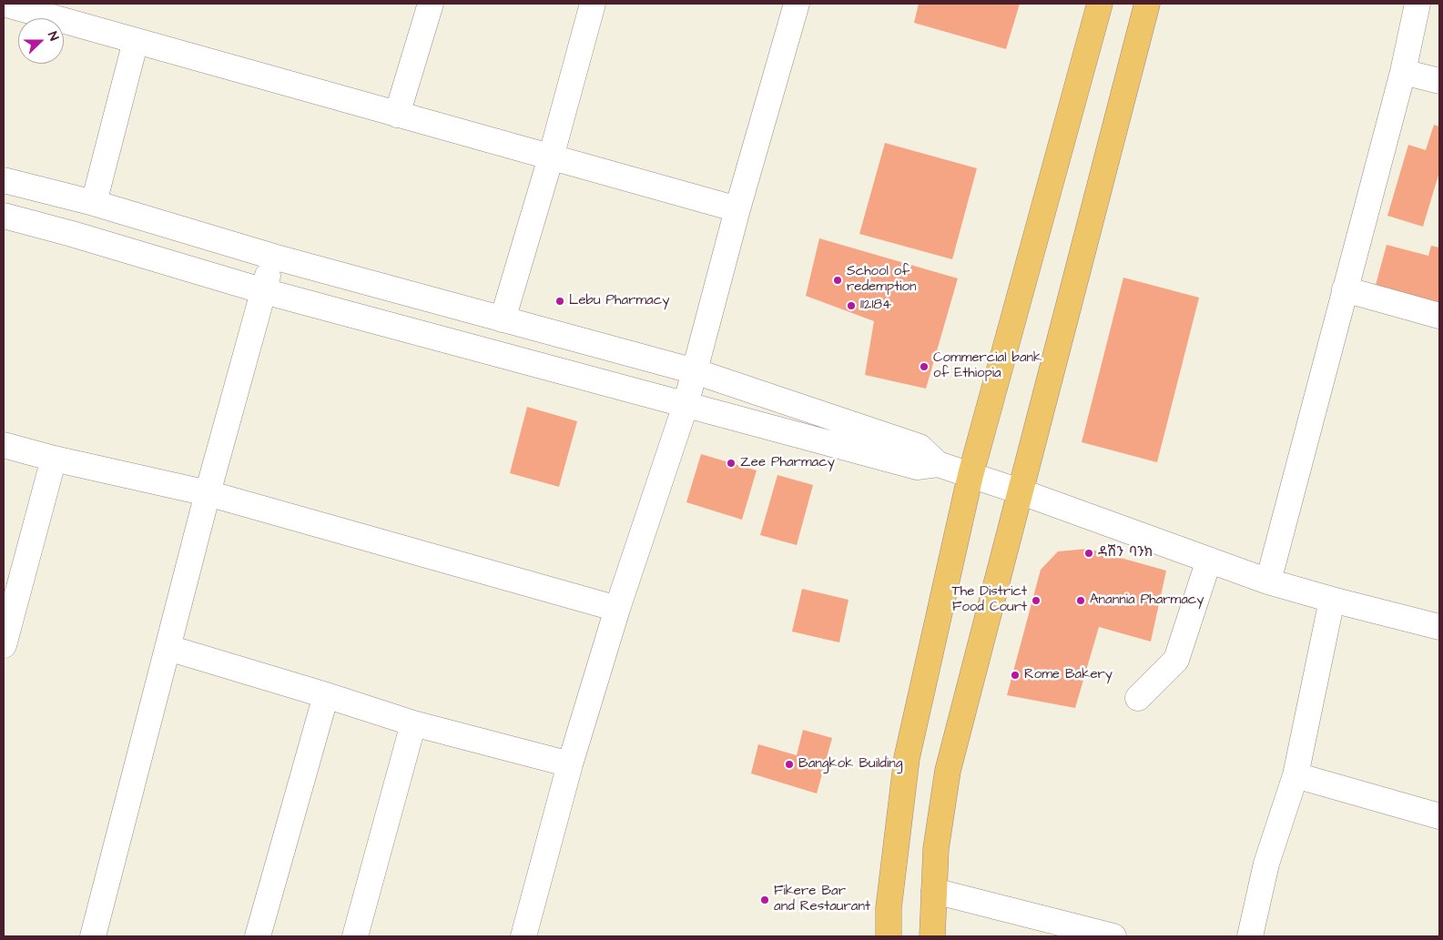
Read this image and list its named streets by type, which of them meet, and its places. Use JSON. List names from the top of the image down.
{
  "places": [
    "School of redemption",
    "Lebu Pharmacy",
    "112184",
    "Commercial bank of Ethiopia",
    "Zee Pharmacy",
    "ዳሽን ባንክ",
    "The District Food Court",
    "Anannia Pharmacy",
    "Rome Bakery",
    "Bangkok Building",
    "Fikere Bar and Restaurant"
  ],
  "north": "right"
}
